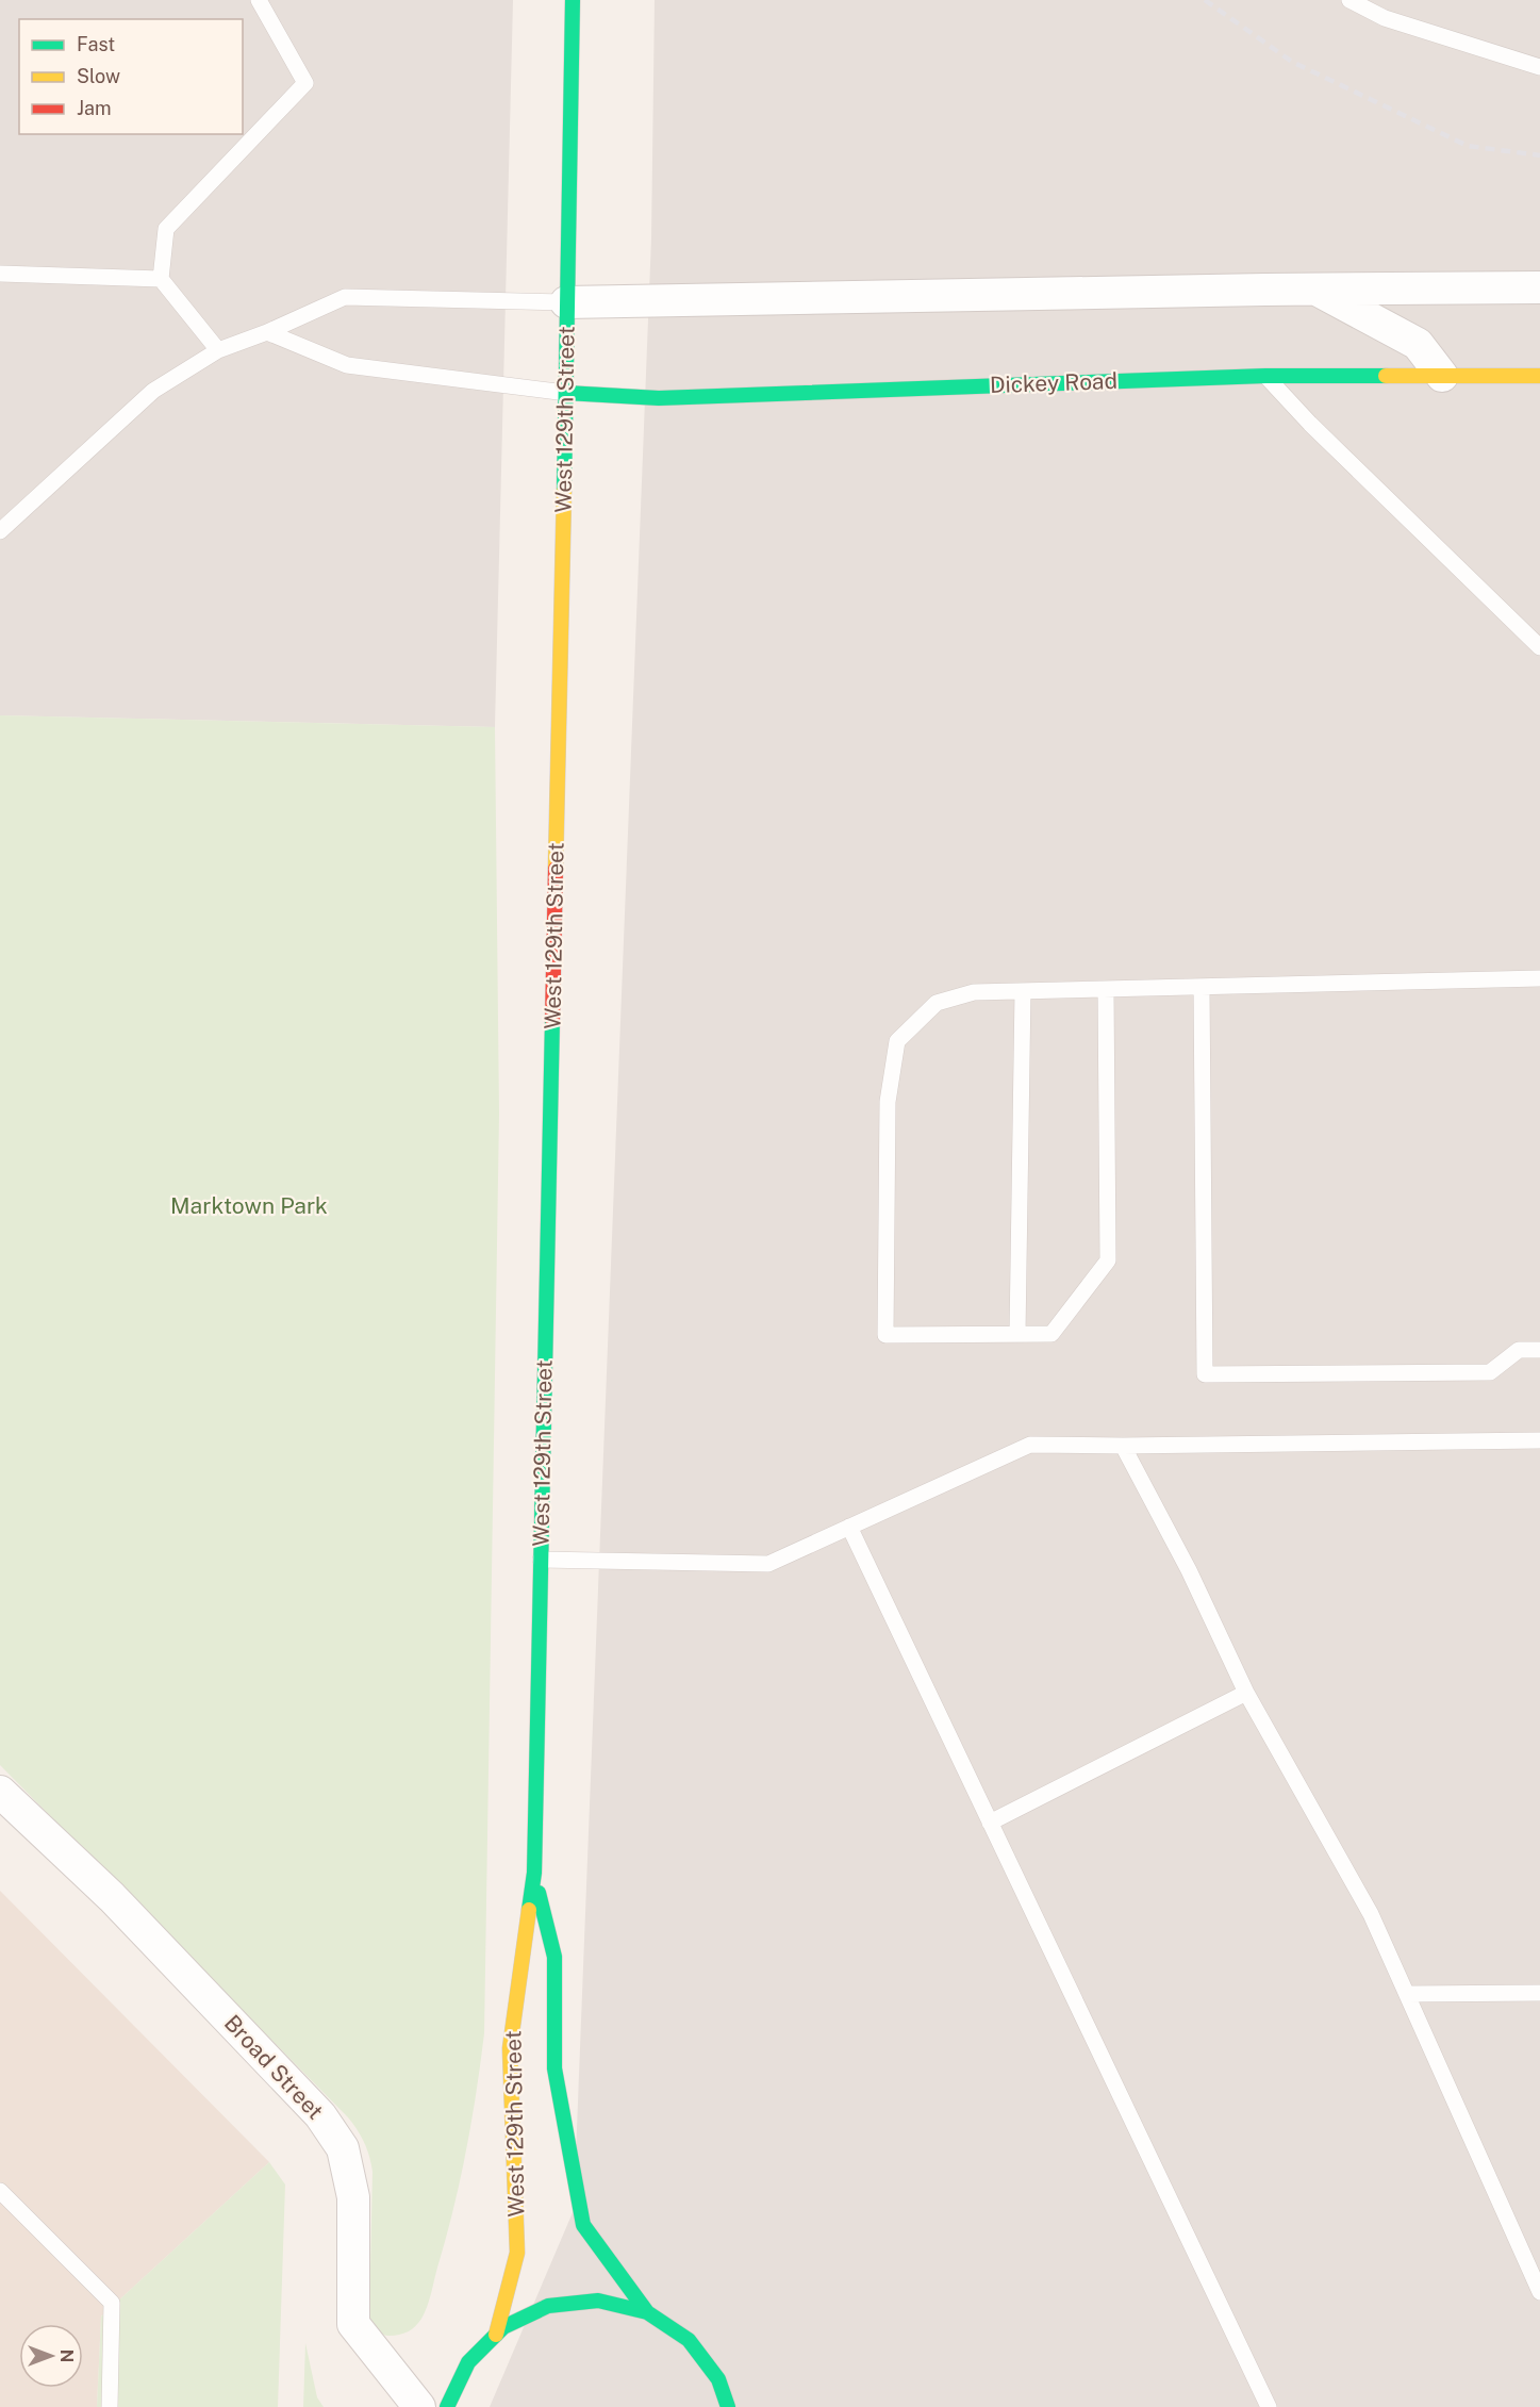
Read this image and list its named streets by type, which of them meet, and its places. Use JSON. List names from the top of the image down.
{
  "streets": {
    "main road": ["Dickey Road", "West 129th Street"],
    "street": ["Broad Street"]
  },
  "crossings": [
    ["Dickey Road", "West 129th Street"]
  ],
  "parks": ["Marktown Park"],
  "legend": ["Fast", "Slow", "Jam"],
  "north": "right"
}
